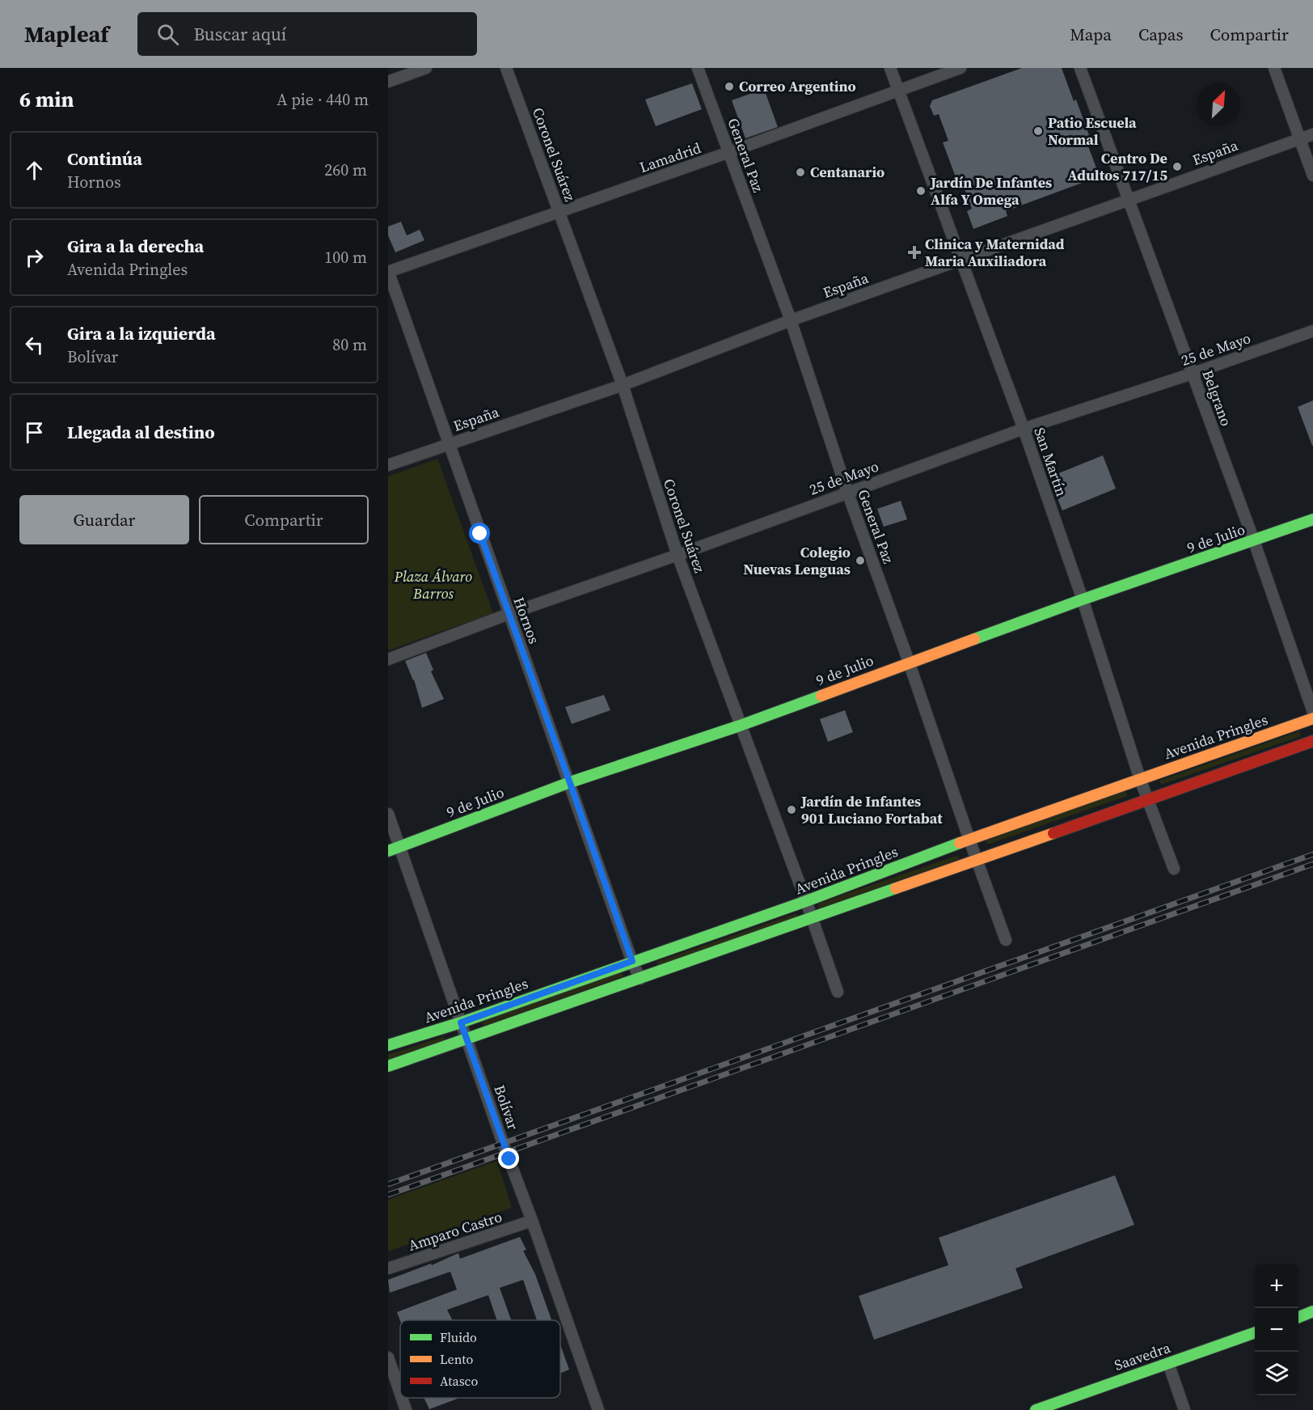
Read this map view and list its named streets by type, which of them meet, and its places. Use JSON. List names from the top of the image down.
{
  "streets": {
    "main road": ["9 de Julio", "Avenida Pringles", "Saavedra"],
    "street": [
      "España",
      "Coronel Suárez",
      "General Paz",
      "Lamadrid",
      "25 de Mayo",
      "Belgrano",
      "San Martín",
      "Hornos",
      "Bolívar",
      "Amparo Castro"
    ]
  },
  "crossings": [
    ["España", "Coronel Suárez"],
    ["España", "General Paz"],
    ["España", "Belgrano"],
    ["España", "San Martín"],
    ["España", "Hornos"],
    ["Coronel Suárez", "Lamadrid"],
    ["Coronel Suárez", "25 de Mayo"],
    ["Coronel Suárez", "9 de Julio"],
    ["Coronel Suárez", "Avenida Pringles"],
    ["General Paz", "Lamadrid"],
    ["General Paz", "25 de Mayo"],
    ["General Paz", "9 de Julio"],
    ["General Paz", "Avenida Pringles"],
    ["Lamadrid", "San Martín"],
    ["Lamadrid", "Hornos"],
    ["25 de Mayo", "Belgrano"],
    ["25 de Mayo", "San Martín"],
    ["25 de Mayo", "Hornos"],
    ["Belgrano", "9 de Julio"],
    ["San Martín", "9 de Julio"],
    ["San Martín", "Avenida Pringles"],
    ["9 de Julio", "Hornos"],
    ["9 de Julio", "Bolívar"],
    ["Hornos", "Avenida Pringles"],
    ["Avenida Pringles", "Bolívar"],
    ["Bolívar", "Amparo Castro"]
  ],
  "parks": ["Plaza Álvaro Barros"],
  "places": {
    "other": [
      "Correo Argentino",
      "Patio Escuela Normal",
      "Centro De Adultos 717/15",
      "Centanario",
      "Jardín De Infantes Alfa Y Omega",
      "Colegio Nuevas Lenguas",
      "Jardín de Infantes 901 Luciano Fortabat"
    ],
    "health": ["Clinica y Maternidad Maria Auxiliadora"]
  },
  "legend": ["Fluido", "Lento", "Atasco"],
  "north": "top right",
  "page": {
    "header": "Mapleaf",
    "search": "Buscar aquí",
    "nav": ["Mapa", "Capas", "Compartir"],
    "heading": ["6 min", "A pie · 440 m"],
    "list": [
      ["Continúa", "Hornos", "260 m"],
      ["Gira a la derecha", "Avenida Pringles", "100 m"],
      ["Gira a la izquierda", "Bolívar", "80 m"],
      "Llegada al destino"
    ],
    "buttons": ["Guardar", "Compartir"],
    "map_buttons": ["+", "−"]
  }
}
